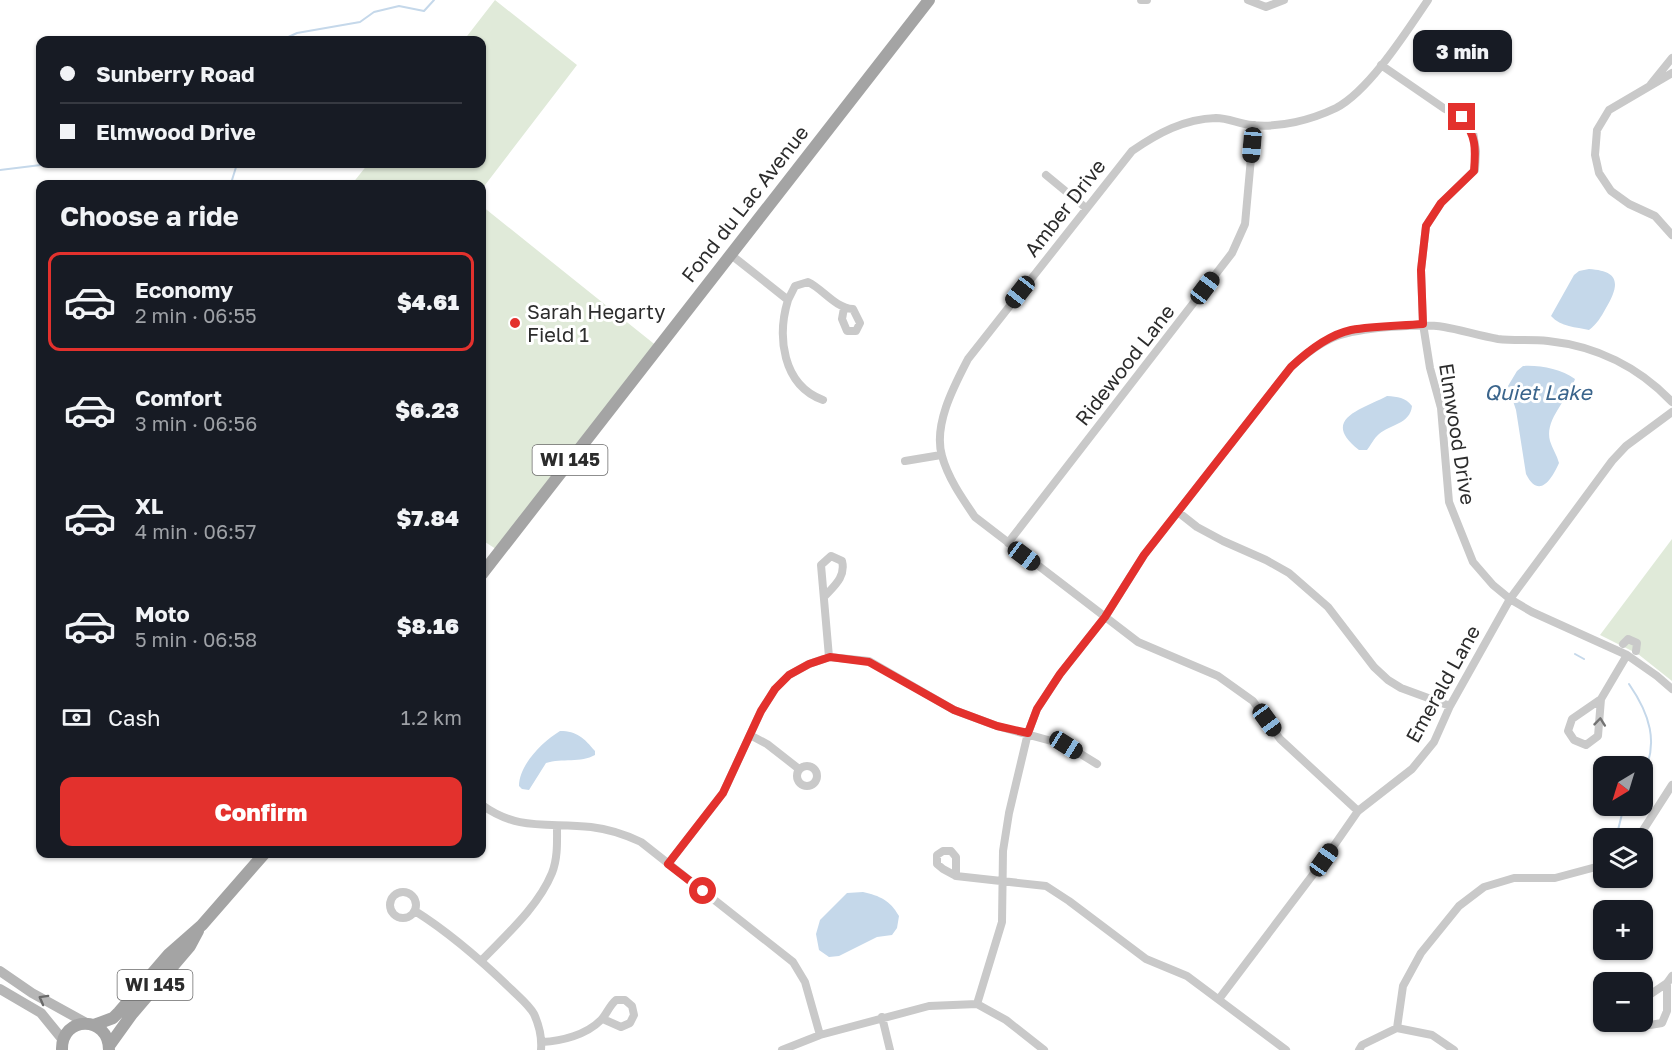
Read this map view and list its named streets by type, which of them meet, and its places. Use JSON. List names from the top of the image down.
{
  "streets": {
    "main road": ["Fond du Lac Avenue", "WI 145"],
    "street": [
      "Amber Drive",
      "Ridewood Lane",
      "Elmwood Drive",
      "Emerald Lane"
    ]
  },
  "crossings": [
    ["Amber Drive", "Ridewood Lane"],
    ["Amber Drive", "Elmwood Drive"],
    ["Amber Drive", "Emerald Lane"],
    ["Elmwood Drive", "Emerald Lane"]
  ],
  "water": ["Quiet Lake"],
  "places": ["Sarah Hegarty Field 1"],
  "north": "bottom left",
  "page": {
    "bubble": "3 min",
    "banner": ["Sunberry Road", "Elmwood Drive"],
    "heading": "Choose a ride",
    "list": [
      {
        "name": "Economy",
        "note": "2 min · 06:55",
        "value": "$4.61"
      },
      {
        "name": "Comfort",
        "note": "3 min · 06:56",
        "value": "$6.23"
      },
      {
        "name": "XL",
        "note": "4 min · 06:57",
        "value": "$7.84"
      },
      {
        "name": "Moto",
        "note": "5 min · 06:58",
        "value": "$8.16"
      }
    ],
    "pay": ["Cash", "1.2 km"],
    "map_buttons": ["+", "−"],
    "buttons": "Confirm"
  }
}
